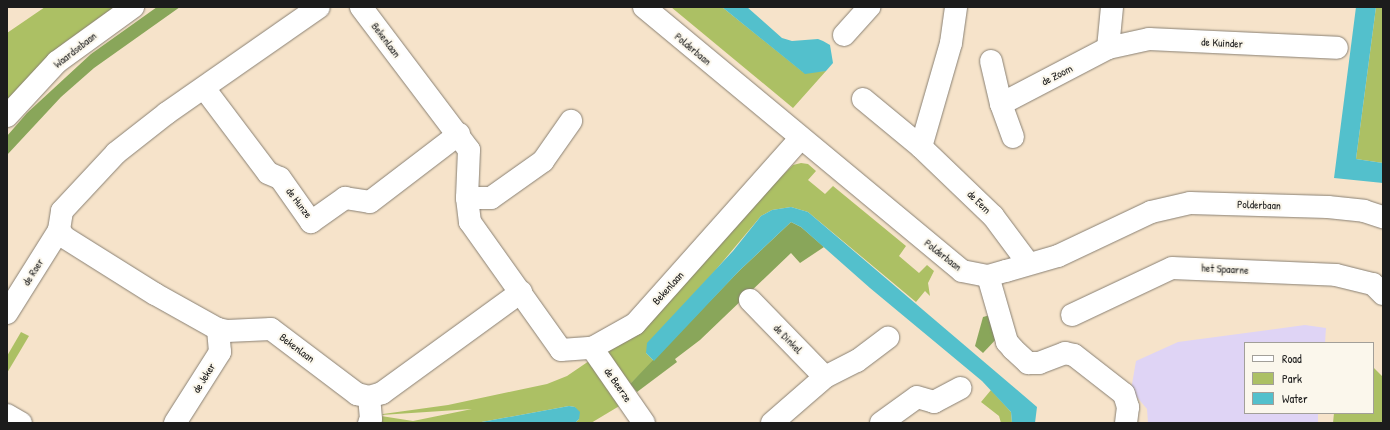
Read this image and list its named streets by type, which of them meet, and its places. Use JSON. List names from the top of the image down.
{
  "streets": {
    "street": [
      "Bekenlaan",
      "de Kuinder",
      "Polderbaan",
      "Waardsebaan",
      "de Zoom",
      "de Eem",
      "de Hunze",
      "het Spaarne",
      "de Roer",
      "de Dinkel",
      "de Jeker",
      "de Beerze"
    ]
  },
  "crossings": [
    ["Bekenlaan", "Polderbaan"],
    ["Bekenlaan", "de Hunze"],
    ["Bekenlaan", "de Roer"],
    ["Bekenlaan", "de Jeker"],
    ["Bekenlaan", "de Beerze"],
    ["de Kuinder", "de Zoom"],
    ["Polderbaan", "de Eem"]
  ],
  "legend": ["Road", "Park", "Water"]
}
